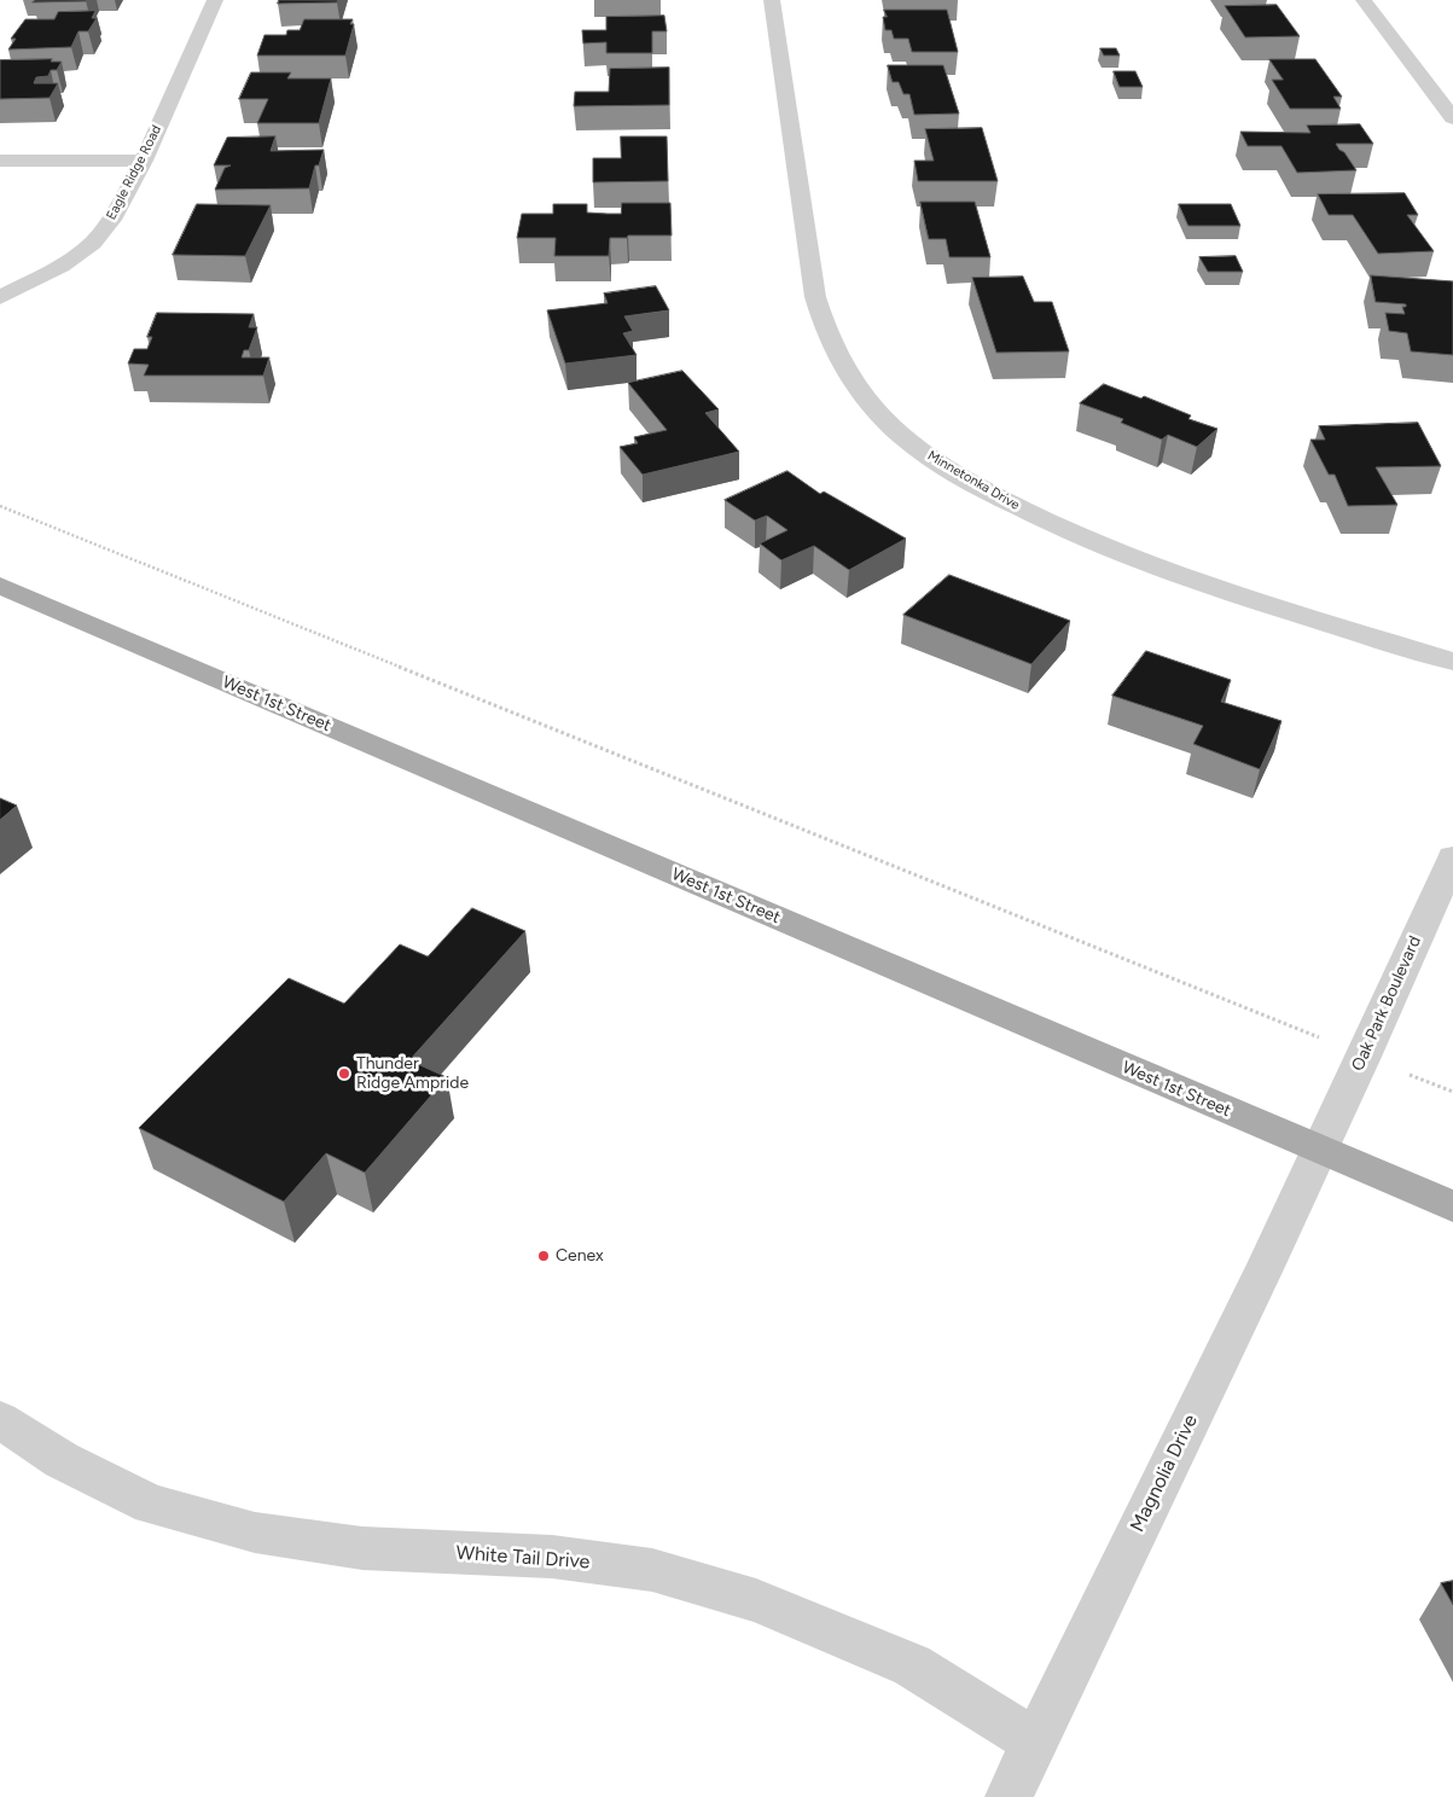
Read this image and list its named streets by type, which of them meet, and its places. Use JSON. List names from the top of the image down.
{
  "streets": {
    "main road": ["West 1st Street"],
    "street": [
      "Eagle Ridge Road",
      "Minnetonka Drive",
      "Oak Park Boulevard",
      "Magnolia Drive",
      "White Tail Drive"
    ]
  },
  "crossings": [
    ["West 1st Street", "Oak Park Boulevard"],
    ["West 1st Street", "Magnolia Drive"],
    ["Oak Park Boulevard", "Magnolia Drive"],
    ["Magnolia Drive", "White Tail Drive"]
  ],
  "places": ["Thunder Ridge Ampride", "Cenex"]
}
